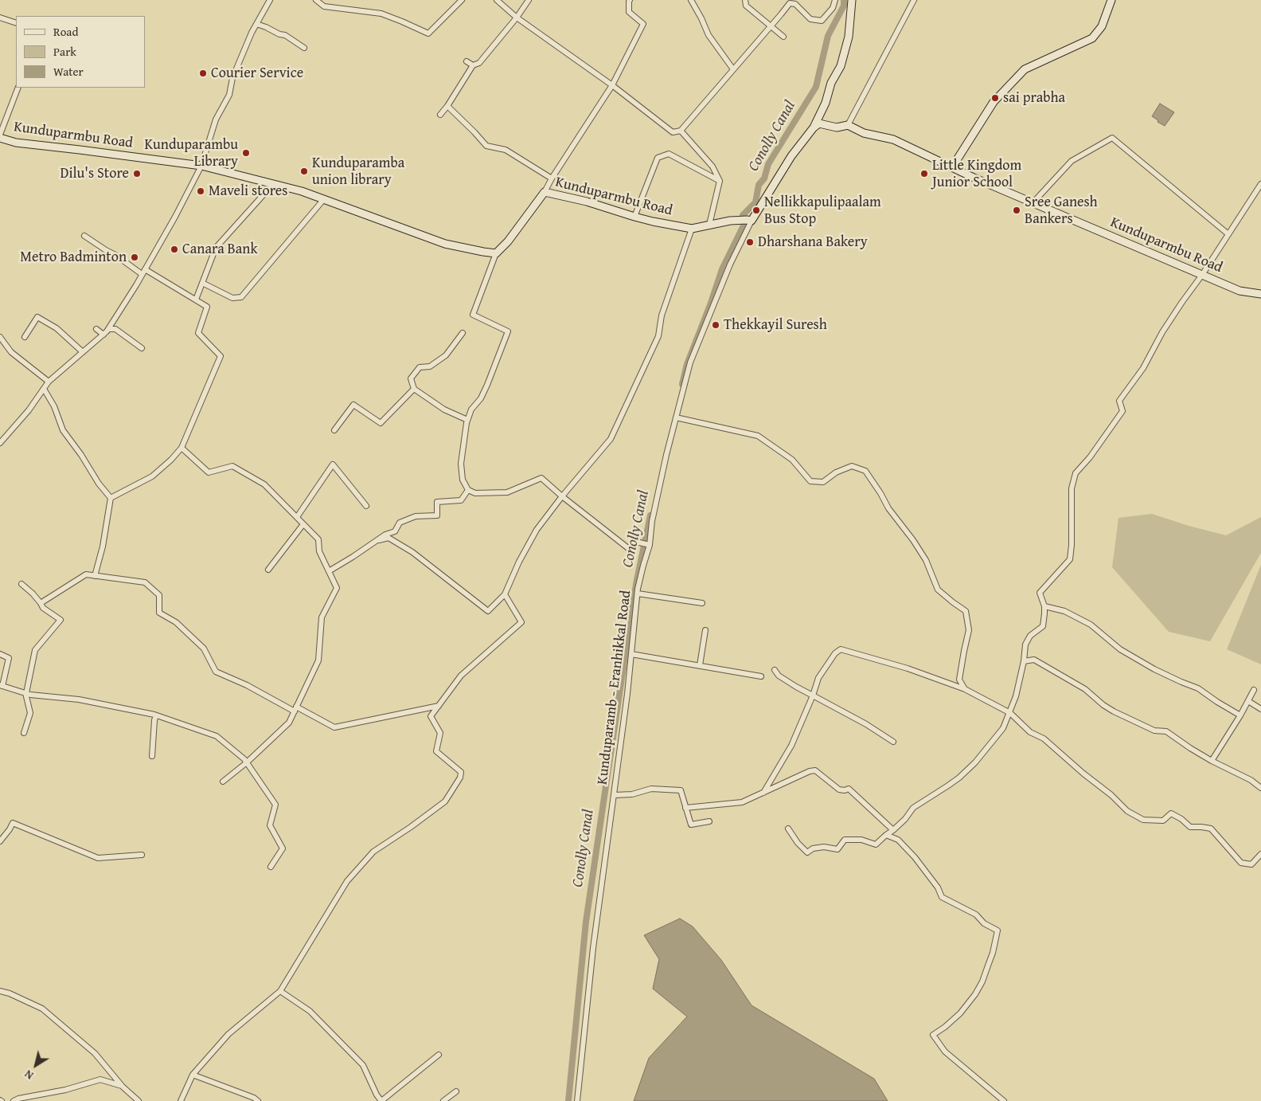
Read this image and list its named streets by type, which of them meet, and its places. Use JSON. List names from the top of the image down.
{
  "streets": {
    "main road": ["Kunduparmbu Road"],
    "street": ["Kunduparamb - Eranhikkal Road"]
  },
  "crossings": [
    ["Kunduparmbu Road", "Kunduparamb - Eranhikkal Road"]
  ],
  "water": ["Conolly Canal"],
  "places": [
    "Courier Service",
    "sai prabha",
    "Kunduparambu Library",
    "Kunduparamba union library",
    "Dilu's Store",
    "Little Kingdom Junior School",
    "Maveli stores",
    "Nellikkapulipaalam Bus Stop",
    "Sree Ganesh Bankers",
    "Dharshana Bakery",
    "Canara Bank",
    "Metro Badminton",
    "Thekkayil Suresh"
  ],
  "legend": ["Road", "Park", "Water"],
  "north": "bottom left"
}
